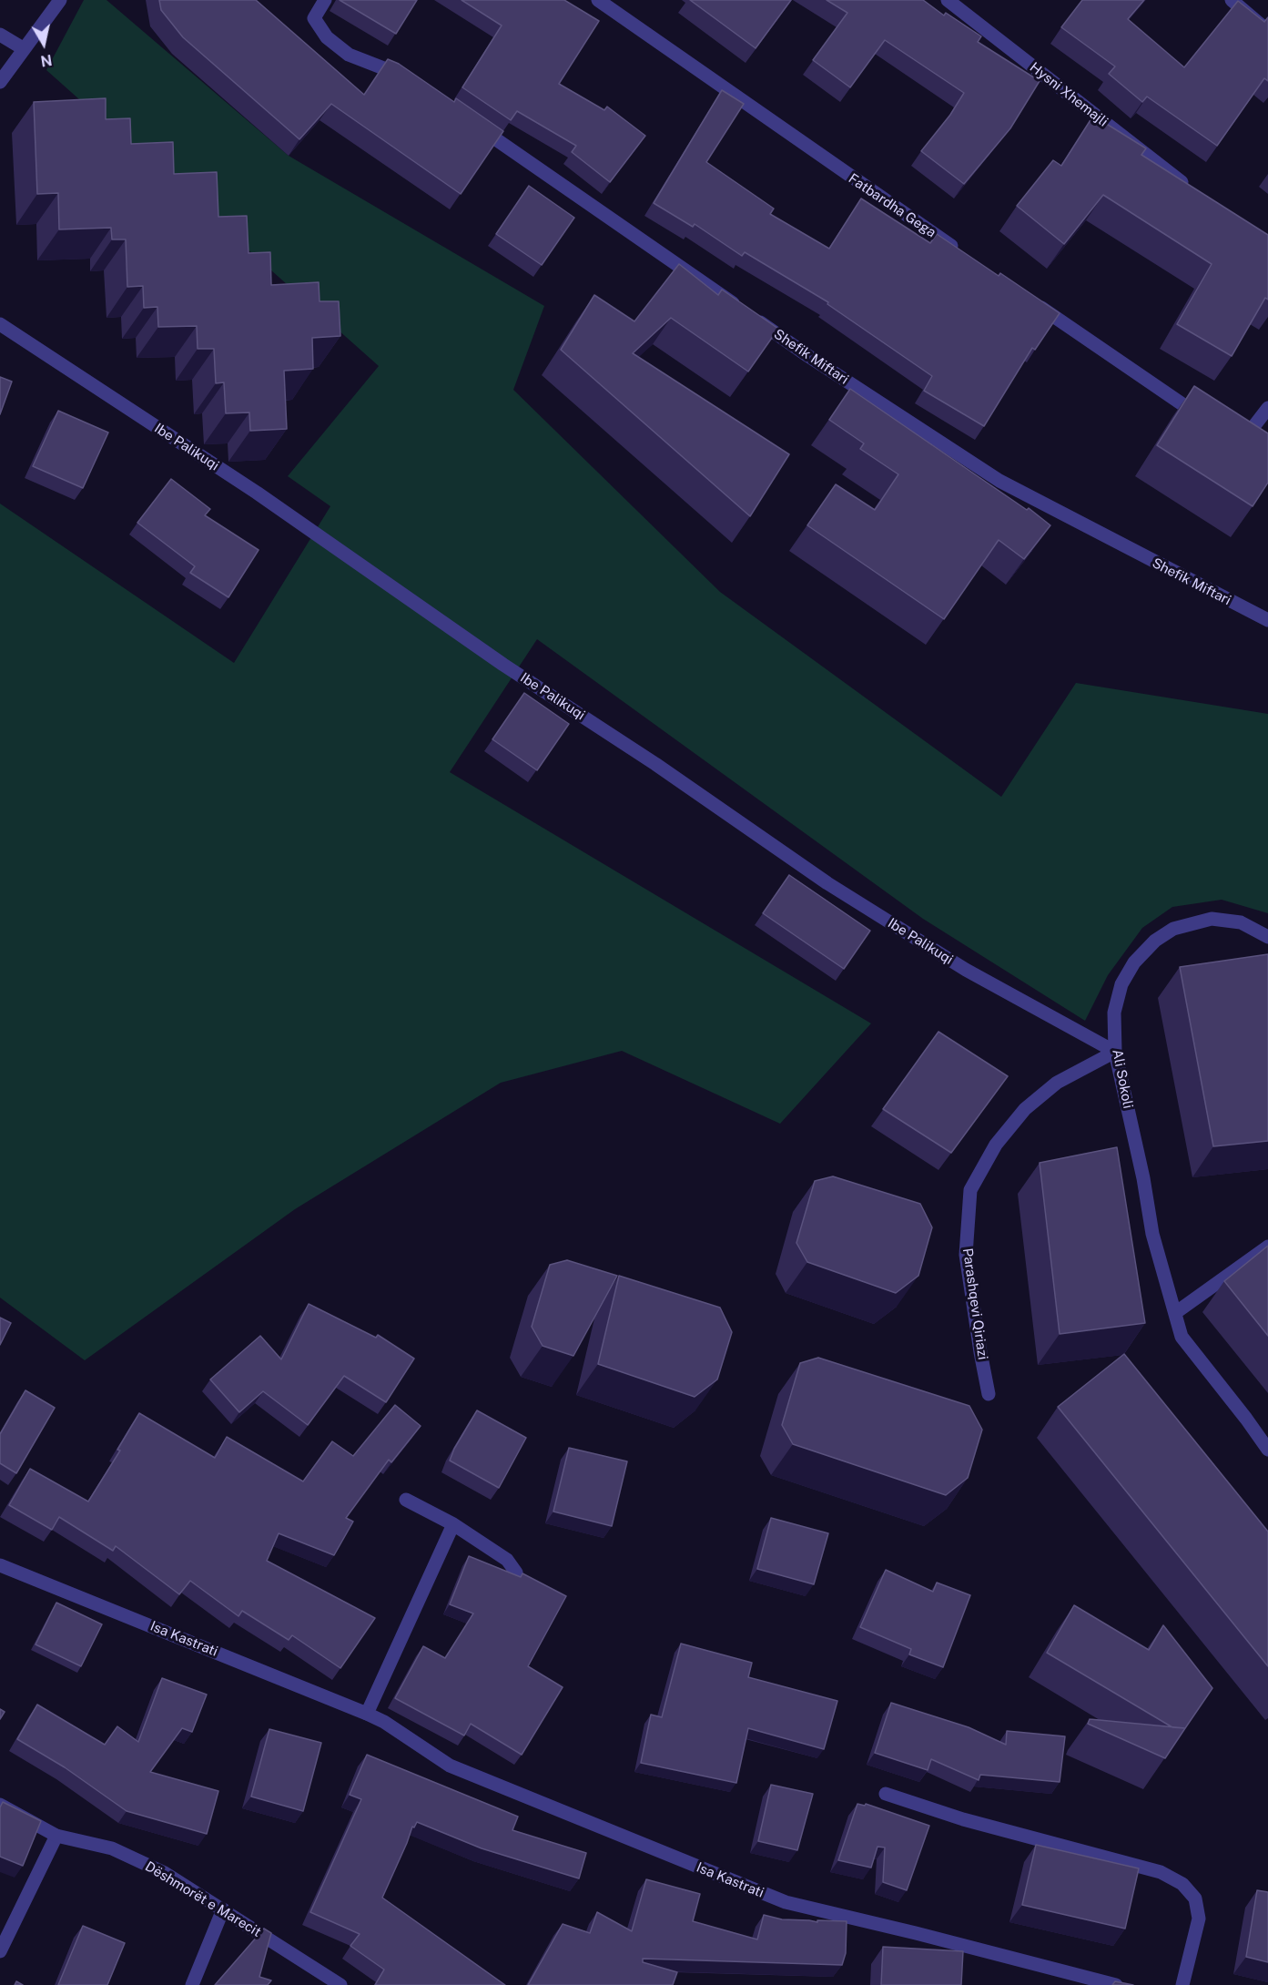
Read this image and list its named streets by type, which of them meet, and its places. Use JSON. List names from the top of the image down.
{
  "streets": {
    "street": [
      "Hysni Xhemajli",
      "Fatbardha Gega",
      "Shefik Miftari",
      "Ibe Palikuqi",
      "Ali Sokoli",
      "Parashqevi Qiriazi",
      "Isa Kastrati",
      "Dëshmorët e Marecit"
    ]
  },
  "crossings": [
    ["Ibe Palikuqi", "Ali Sokoli"],
    ["Ibe Palikuqi", "Parashqevi Qiriazi"],
    ["Ali Sokoli", "Parashqevi Qiriazi"]
  ],
  "north": "bottom"
}
